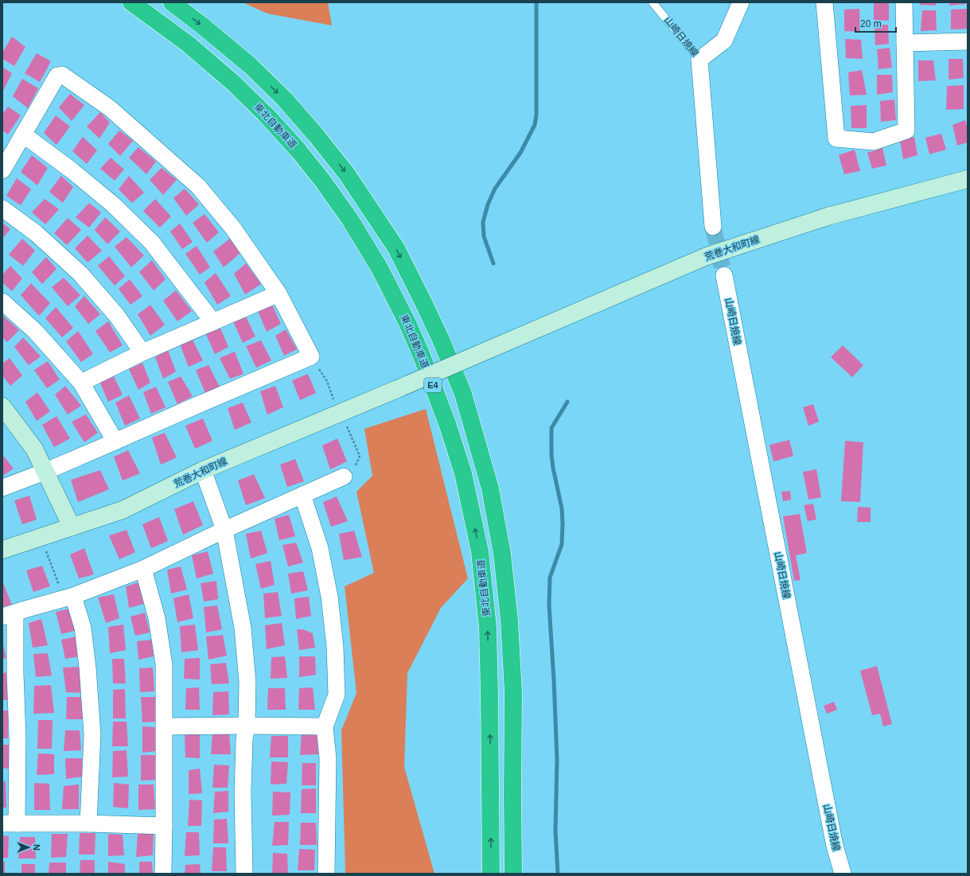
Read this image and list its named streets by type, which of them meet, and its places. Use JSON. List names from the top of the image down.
{
  "streets": {
    "highway": ["東北自動車道", "E4"],
    "street": ["山崎日焼線", "荒巻大和町線"]
  },
  "scale_bar": "20 m",
  "north": "right"
}
